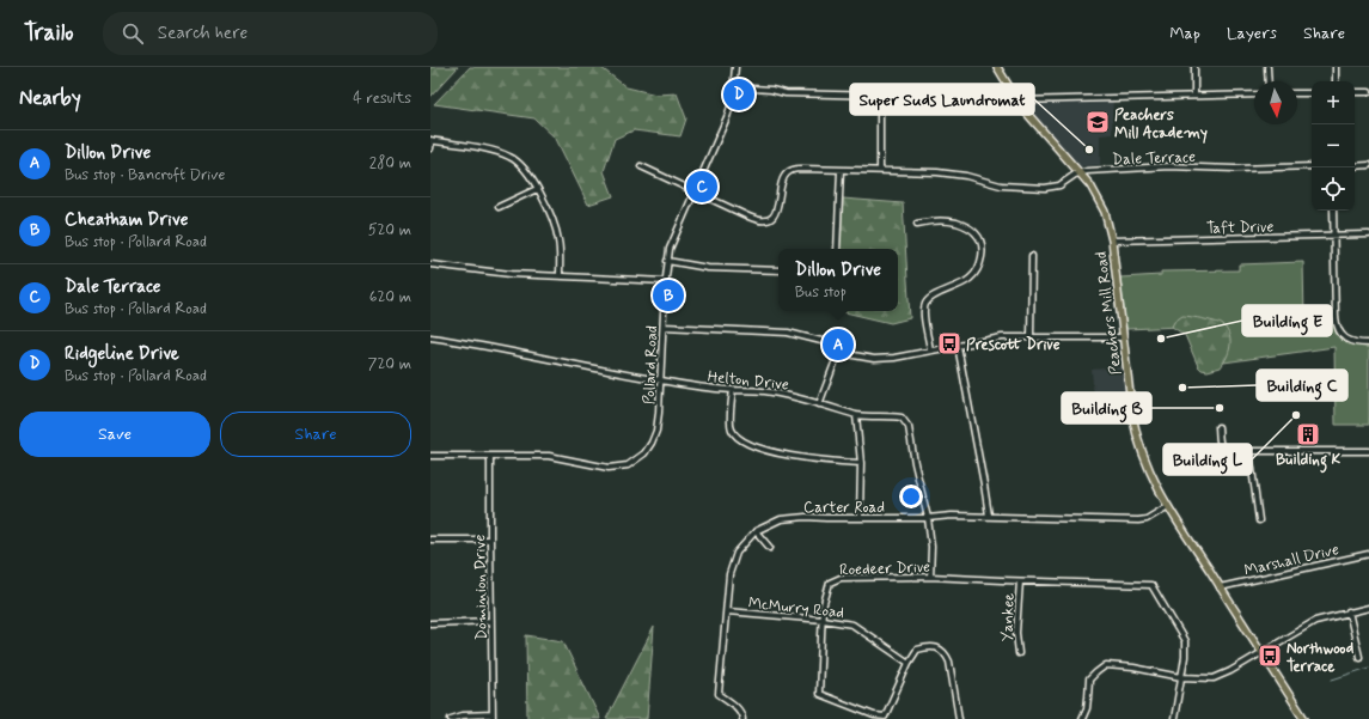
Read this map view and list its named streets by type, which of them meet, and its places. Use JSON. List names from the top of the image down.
{
  "streets": {
    "main road": ["Peachers Mill Road"],
    "street": [
      "Dale Terrace",
      "Taft Drive",
      "Pollard Road",
      "Helton Drive",
      "Carter Road",
      "Marshall Drive",
      "Roedeer Drive",
      "Dominion Drive",
      "McMurry Road",
      "Yankee"
    ]
  },
  "crossings": [
    ["Dale Terrace", "Peachers Mill Road"],
    ["Dale Terrace", "Pollard Road"],
    ["Taft Drive", "Peachers Mill Road"],
    ["Peachers Mill Road", "Carter Road"],
    ["Peachers Mill Road", "Marshall Drive"],
    ["Pollard Road", "Helton Drive"],
    ["Pollard Road", "Dominion Drive"],
    ["Helton Drive", "Carter Road"],
    ["Helton Drive", "Roedeer Drive"],
    ["Carter Road", "McMurry Road"],
    ["Roedeer Drive", "McMurry Road"],
    ["Roedeer Drive", "Yankee"]
  ],
  "places": {
    "school or university": ["Peachers Mill Academy"],
    "other": [
      "Super Suds Laundromat",
      "Building E",
      "Building C",
      "Building B",
      "Building L"
    ],
    "bus stop": ["Prescott Drive", "Northwood Terrace"],
    "building": ["Building K"]
  },
  "north": "bottom",
  "page": {
    "header": "Trailo",
    "search": "Search here",
    "nav": ["Map", "Layers", "Share"],
    "heading": ["Nearby", "4 results"],
    "pins": [
      "D",
      "C",
      "B",
      "A"
    ],
    "map_buttons": ["+", "−"],
    "list": [
      {
        "mark": "A",
        "name": "Dillon Drive",
        "note": "Bus stop · Bancroft Drive",
        "value": "280 m"
      },
      {
        "mark": "B",
        "name": "Cheatham Drive",
        "note": "Bus stop · Pollard Road",
        "value": "520 m"
      },
      {
        "mark": "C",
        "name": "Dale Terrace",
        "note": "Bus stop · Pollard Road",
        "value": "620 m"
      },
      {
        "mark": "D",
        "name": "Ridgeline Drive",
        "note": "Bus stop · Pollard Road",
        "value": "720 m"
      }
    ],
    "popup": ["Dillon Drive", "Bus stop"],
    "buttons": ["Save", "Share"]
  }
}
